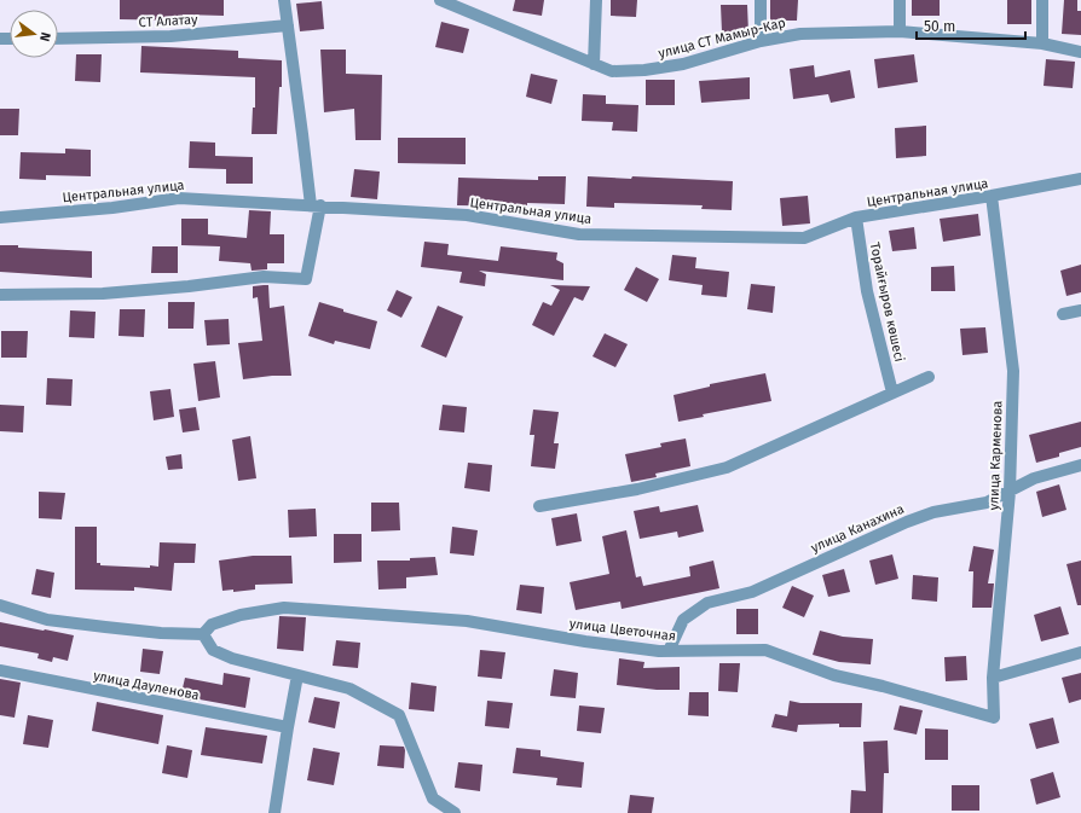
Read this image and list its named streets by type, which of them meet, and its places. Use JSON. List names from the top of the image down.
{
  "streets": {
    "street": [
      "СТ Алатау",
      "улица СТ Мамыр-Кар",
      "Центральная улица",
      "Торайғыров көшесі",
      "улица Карменова",
      "улица Канахина",
      "улица Цветочная",
      "улица Дауленова"
    ]
  },
  "crossings": [
    ["Центральная улица", "Торайғыров көшесі"],
    ["Центральная улица", "улица Карменова"],
    ["улица Карменова", "улица Канахина"],
    ["улица Карменова", "улица Цветочная"],
    ["улица Канахина", "улица Цветочная"]
  ],
  "scale_bar": "50 m",
  "north": "right"
}
